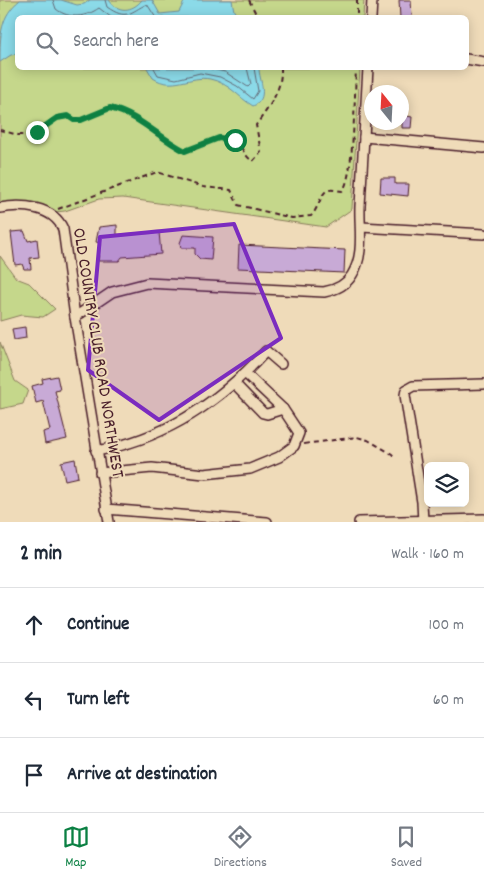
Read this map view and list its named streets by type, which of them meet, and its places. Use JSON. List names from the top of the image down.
{
  "streets": {
    "street": ["OLD COUNTRY CLUB ROAD NORTHWEST"]
  },
  "north": "top",
  "page": {
    "search": "Search here",
    "heading": ["2 min", "Walk · 160 m"],
    "list": [
      ["Continue", "100 m"],
      ["Turn left", "60 m"],
      "Arrive at destination"
    ],
    "nav": ["Map", "Directions", "Saved"]
  }
}
